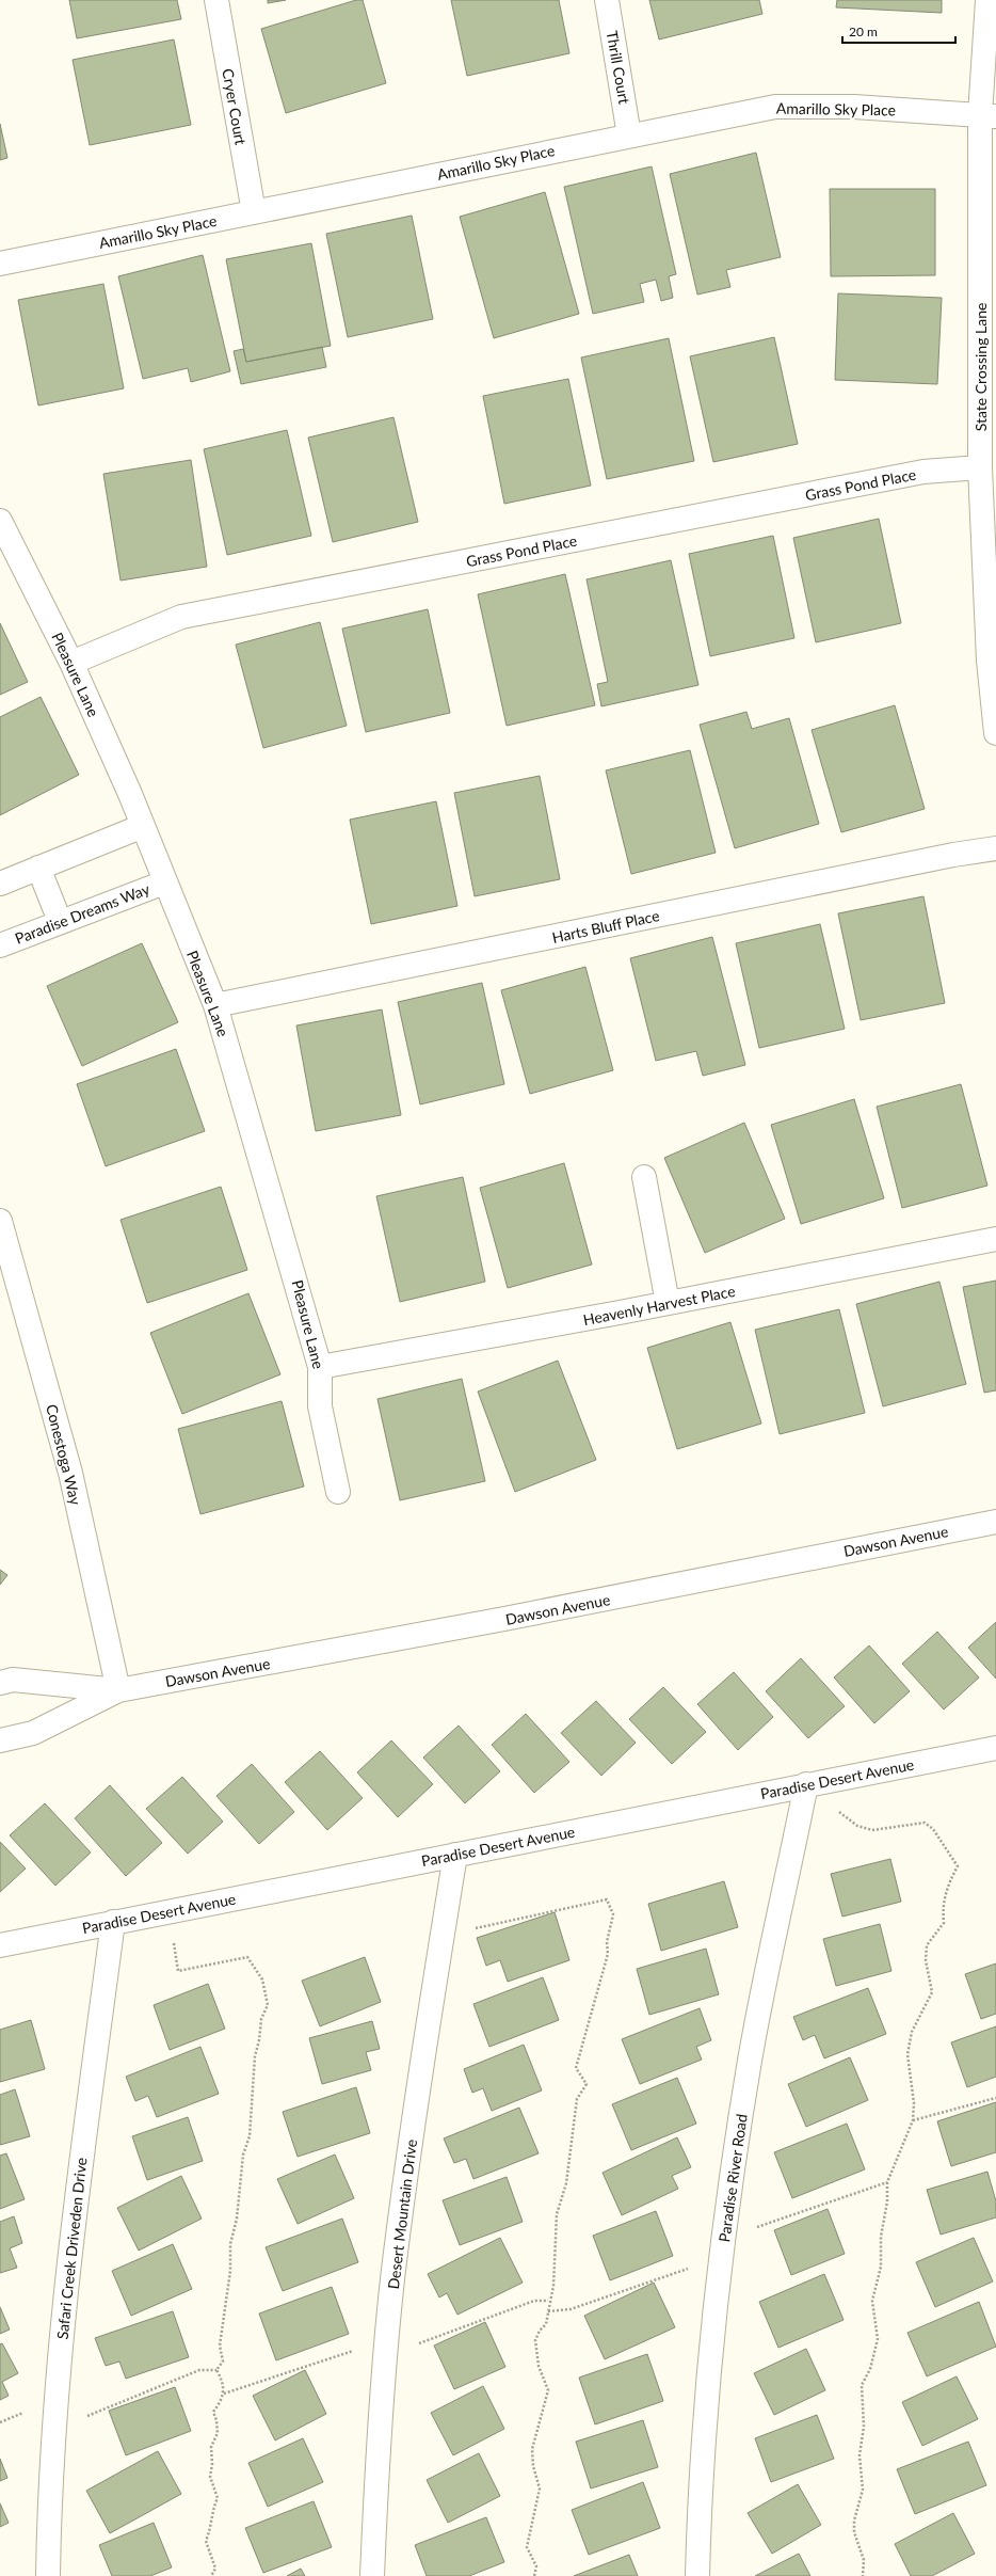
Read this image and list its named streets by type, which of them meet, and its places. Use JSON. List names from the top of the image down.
{
  "streets": {
    "street": [
      "Thrill Court",
      "Cryer Court",
      "Amarillo Sky Place",
      "State Crossing Lane",
      "Grass Pond Place",
      "Pleasure Lane",
      "Paradise Dreams Way",
      "Harts Bluff Place",
      "Heavenly Harvest Place",
      "Conestoga Way",
      "Dawson Avenue",
      "Paradise Desert Avenue",
      "Paradise River Road",
      "Desert Mountain Drive",
      "Safari Creek Driveden Drive"
    ]
  },
  "crossings": [
    ["Thrill Court", "Amarillo Sky Place"],
    ["Cryer Court", "Amarillo Sky Place"],
    ["Amarillo Sky Place", "State Crossing Lane"],
    ["State Crossing Lane", "Grass Pond Place"],
    ["Grass Pond Place", "Pleasure Lane"],
    ["Pleasure Lane", "Paradise Dreams Way"],
    ["Pleasure Lane", "Harts Bluff Place"],
    ["Pleasure Lane", "Heavenly Harvest Place"],
    ["Conestoga Way", "Dawson Avenue"],
    ["Paradise Desert Avenue", "Paradise River Road"],
    ["Paradise Desert Avenue", "Desert Mountain Drive"],
    ["Paradise Desert Avenue", "Safari Creek Driveden Drive"]
  ],
  "scale_bar": "20 m"
}
